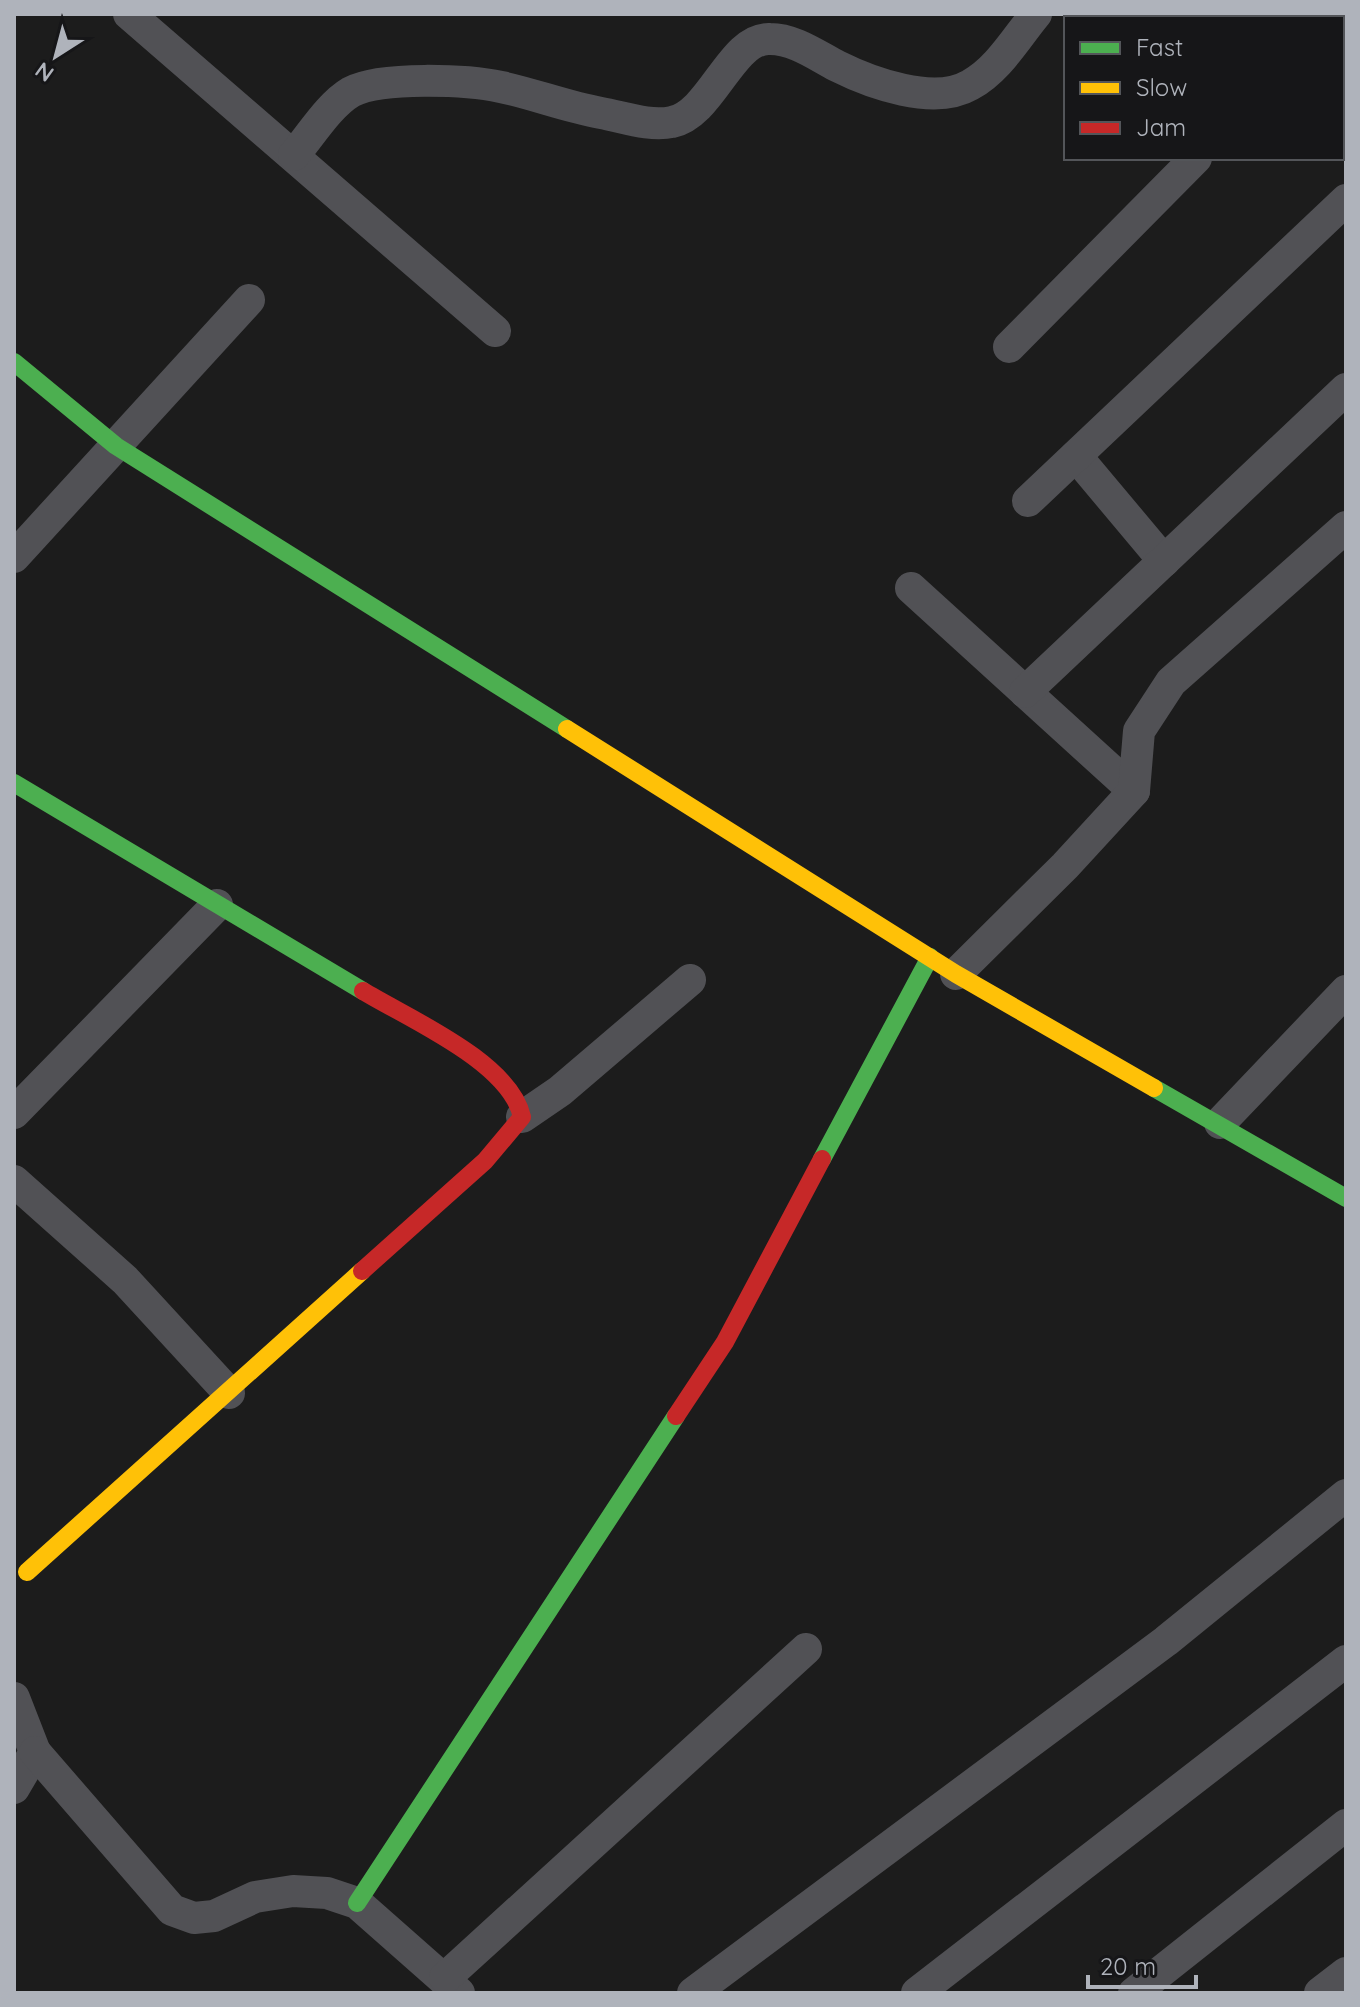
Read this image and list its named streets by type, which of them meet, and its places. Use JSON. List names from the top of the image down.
{
  "legend": ["Fast", "Slow", "Jam"],
  "scale_bar": "20 m",
  "north": "bottom left"
}
